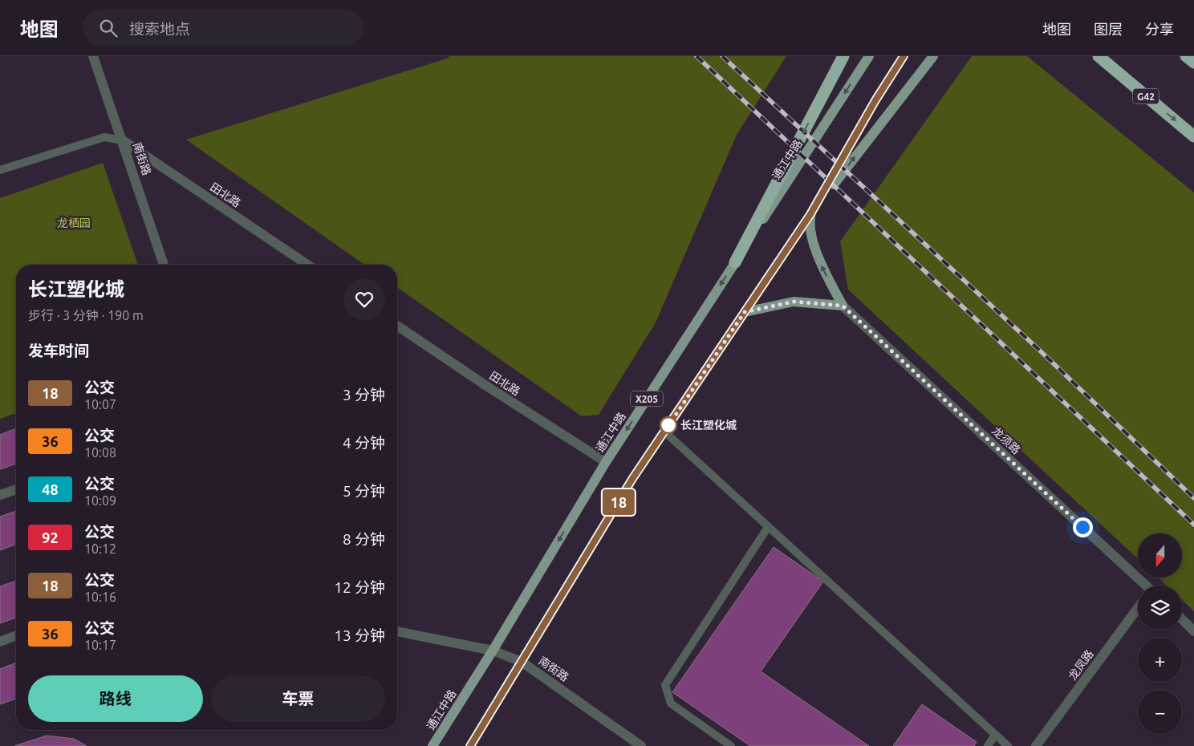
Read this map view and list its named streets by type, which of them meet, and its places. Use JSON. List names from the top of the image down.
{
  "streets": {
    "highway": ["G42"],
    "main road": ["通江中路", "X205"],
    "street": [
      "南街路",
      "田北路",
      "龙须路",
      "龙凤路"
    ]
  },
  "crossings": [
    ["南街路", "通江中路"],
    ["南街路", "田北路"],
    ["南街路", "X205"],
    ["通江中路", "田北路"]
  ],
  "parks": ["龙栖园"],
  "places": ["长江塑化城"],
  "lines": ["bus line 18"],
  "north": "bottom",
  "page": {
    "header": "地图",
    "search": "搜索地点",
    "nav": ["地图", "图层", "分享"],
    "on_map": "18",
    "heading": [
      ["长江塑化城", "步行 · 3 分钟 · 190 m"],
      "发车时间"
    ],
    "list": [
      {
        "mark": "18",
        "name": "公交",
        "note": "10:07",
        "value": "3 分钟"
      },
      {
        "mark": "36",
        "name": "公交",
        "note": "10:08",
        "value": "4 分钟"
      },
      {
        "mark": "48",
        "name": "公交",
        "note": "10:09",
        "value": "5 分钟"
      },
      {
        "mark": "92",
        "name": "公交",
        "note": "10:12",
        "value": "8 分钟"
      },
      {
        "mark": "18",
        "name": "公交",
        "note": "10:16",
        "value": "12 分钟"
      },
      {
        "mark": "36",
        "name": "公交",
        "note": "10:17",
        "value": "13 分钟"
      }
    ],
    "map_buttons": ["+", "−"],
    "buttons": ["路线", "车票"]
  }
}
